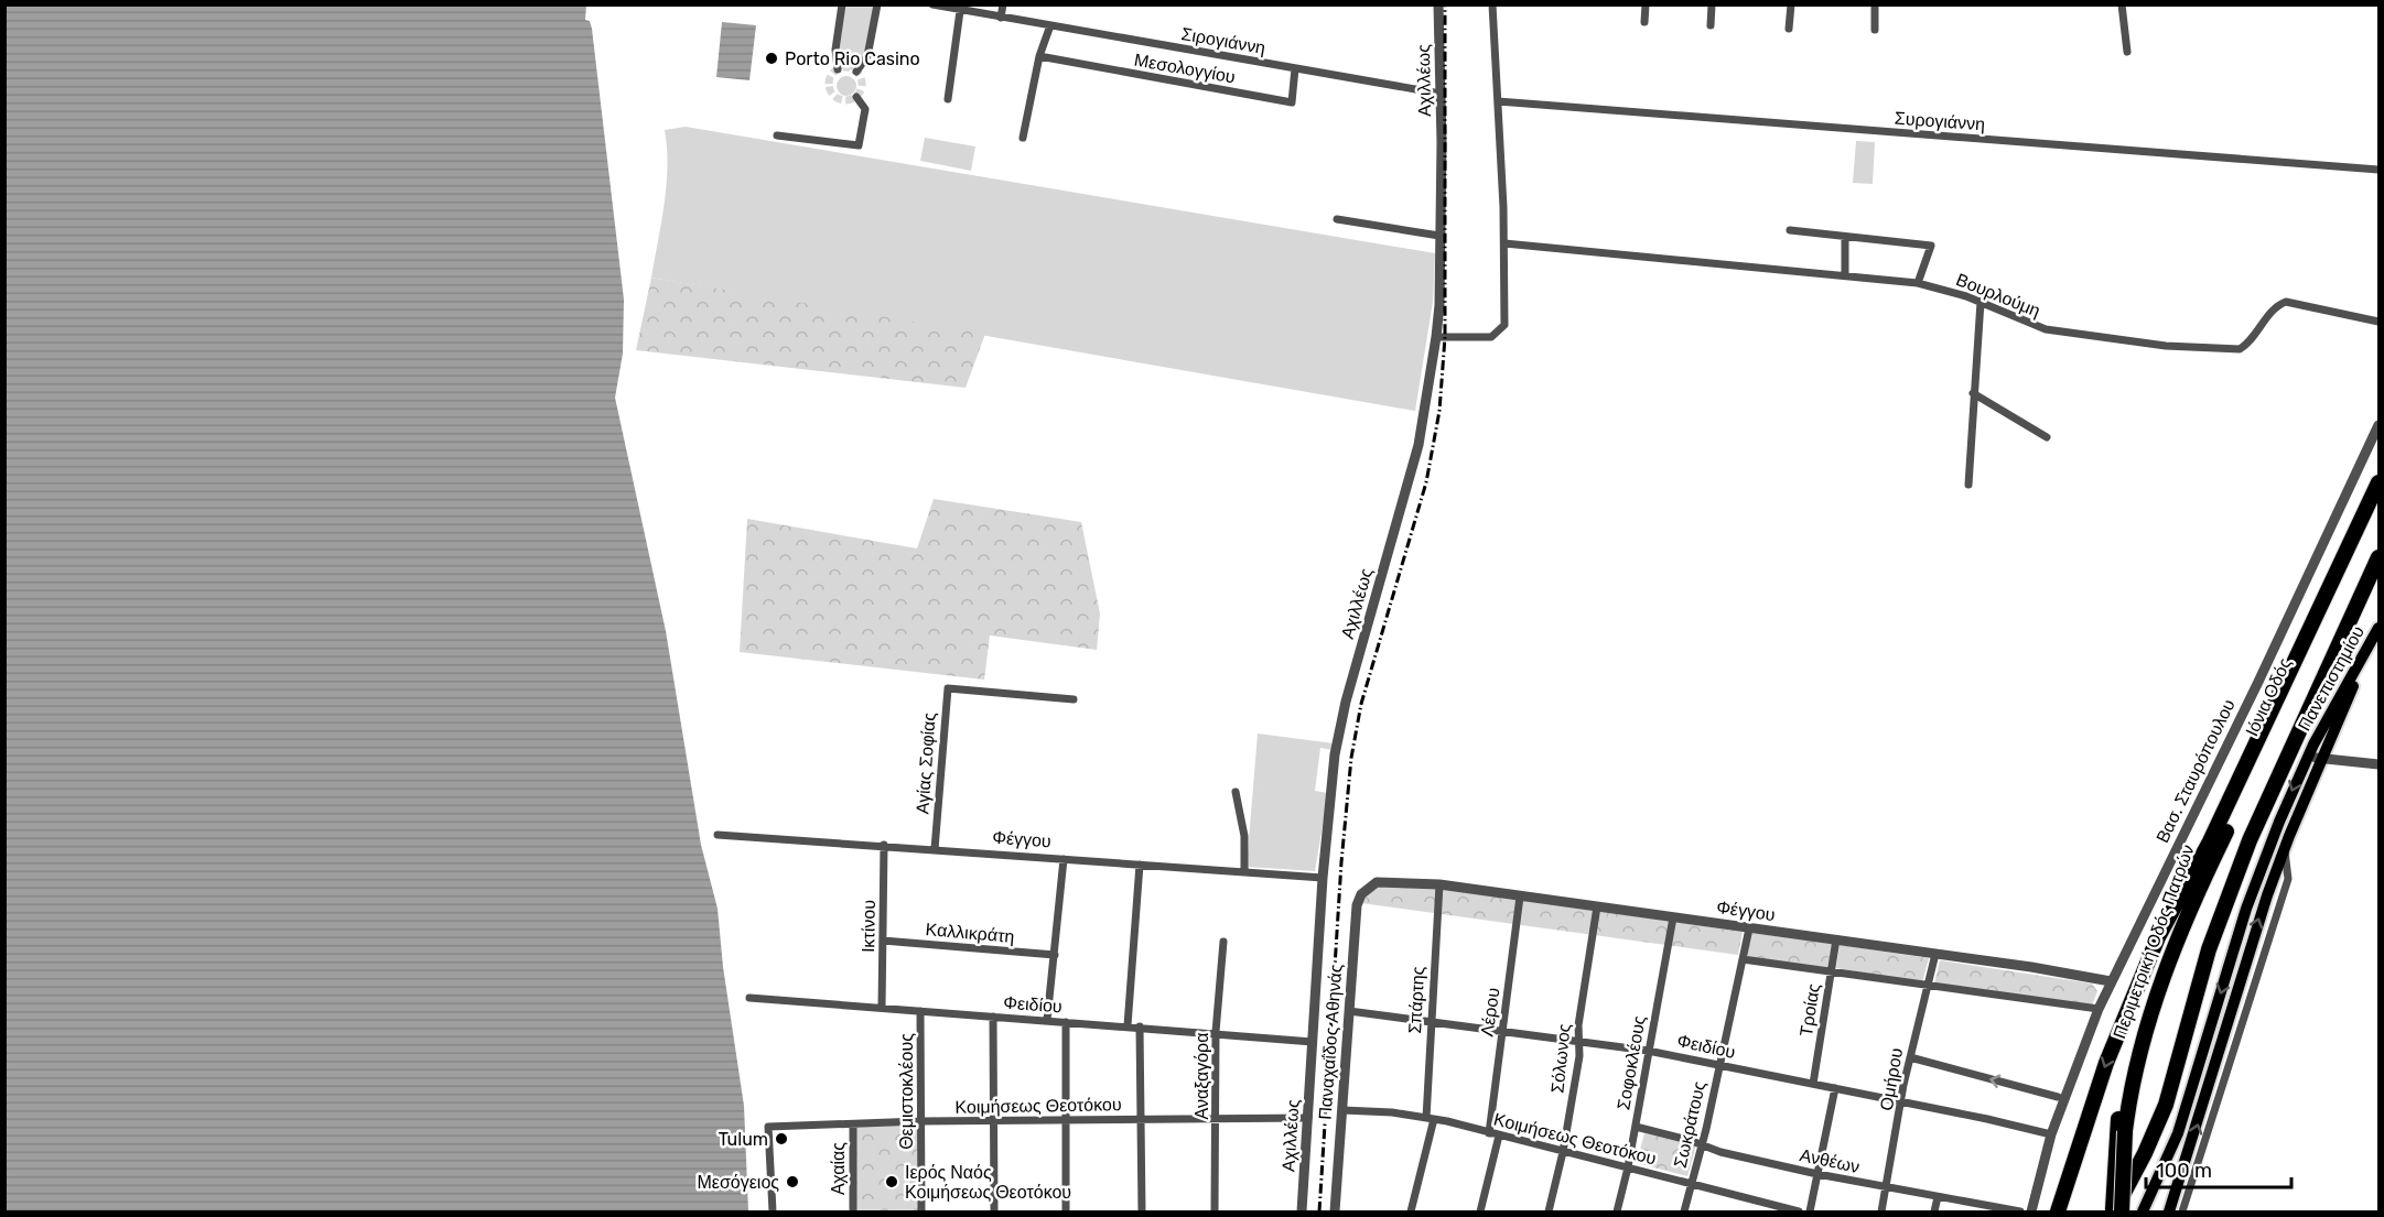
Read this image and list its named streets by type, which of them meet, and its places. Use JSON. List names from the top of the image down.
{
  "streets": {
    "highway": ["Ιόνια Οδός", "Περιμετρική Οδός Πατρών"],
    "main road": ["Πανεπιστημίου"],
    "street": [
      "Σιρογιάννη",
      "Μεσολογγίου",
      "Αχιλλέως",
      "Συρογιάννη",
      "Βουρλούμη",
      "Αγίας Σοφίας",
      "Βασ. Σταυρόπουλου",
      "Φέγγου",
      "Ικτίνου",
      "Καλλικράτη",
      "Σπάρτης",
      "Φειδίου",
      "Τροίας",
      "Λέρου",
      "Παναχαΐδος Αθηνάς",
      "Σόλωνος",
      "Σοφοκλέους",
      "Αναξαγόρα",
      "Ομήρου",
      "Θεμιστοκλέους",
      "Κοιμήσεως Θεοτόκου",
      "Σωκράτους",
      "Ανθέων",
      "Αχαίας"
    ]
  },
  "crossings": [
    ["Σιρογιάννη", "Μεσολογγίου"],
    ["Σιρογιάννη", "Αχιλλέως"],
    ["Αχιλλέως", "Φέγγου"],
    ["Αχιλλέως", "Φειδίου"],
    ["Αχιλλέως", "Κοιμήσεως Θεοτόκου"],
    ["Ιόνια Οδός", "Περιμετρική Οδός Πατρών"],
    ["Αγίας Σοφίας", "Φέγγου"],
    ["Βασ. Σταυρόπουλου", "Φέγγου"],
    ["Βασ. Σταυρόπουλου", "Φειδίου"],
    ["Φέγγου", "Ικτίνου"],
    ["Φέγγου", "Σπάρτης"],
    ["Φέγγου", "Τροίας"],
    ["Φέγγου", "Λέρου"],
    ["Φέγγου", "Παναχαΐδος Αθηνάς"],
    ["Φέγγου", "Σόλωνος"],
    ["Φέγγου", "Σοφοκλέους"],
    ["Φέγγου", "Ομήρου"],
    ["Φέγγου", "Σωκράτους"],
    ["Ικτίνου", "Καλλικράτη"],
    ["Ικτίνου", "Φειδίου"],
    ["Σπάρτης", "Φειδίου"],
    ["Σπάρτης", "Κοιμήσεως Θεοτόκου"],
    ["Φειδίου", "Τροίας"],
    ["Φειδίου", "Λέρου"],
    ["Φειδίου", "Παναχαΐδος Αθηνάς"],
    ["Φειδίου", "Σόλωνος"],
    ["Φειδίου", "Σοφοκλέους"],
    ["Φειδίου", "Αναξαγόρα"],
    ["Φειδίου", "Ομήρου"],
    ["Φειδίου", "Θεμιστοκλέους"],
    ["Φειδίου", "Σωκράτους"],
    ["Λέρου", "Κοιμήσεως Θεοτόκου"],
    ["Παναχαΐδος Αθηνάς", "Κοιμήσεως Θεοτόκου"],
    ["Σόλωνος", "Κοιμήσεως Θεοτόκου"],
    ["Σοφοκλέους", "Κοιμήσεως Θεοτόκου"],
    ["Σοφοκλέους", "Ανθέων"],
    ["Αναξαγόρα", "Κοιμήσεως Θεοτόκου"],
    ["Ομήρου", "Ανθέων"],
    ["Θεμιστοκλέους", "Κοιμήσεως Θεοτόκου"],
    ["Κοιμήσεως Θεοτόκου", "Σωκράτους"],
    ["Κοιμήσεως Θεοτόκου", "Αχαίας"],
    ["Σωκράτους", "Ανθέων"]
  ],
  "places": [
    "Porto Rio Casino",
    "Tulum",
    "Μεσόγειος",
    "Ιερός Ναός Κοιμήσεως Θεοτόκου"
  ],
  "scale_bar": "100 m"
}
